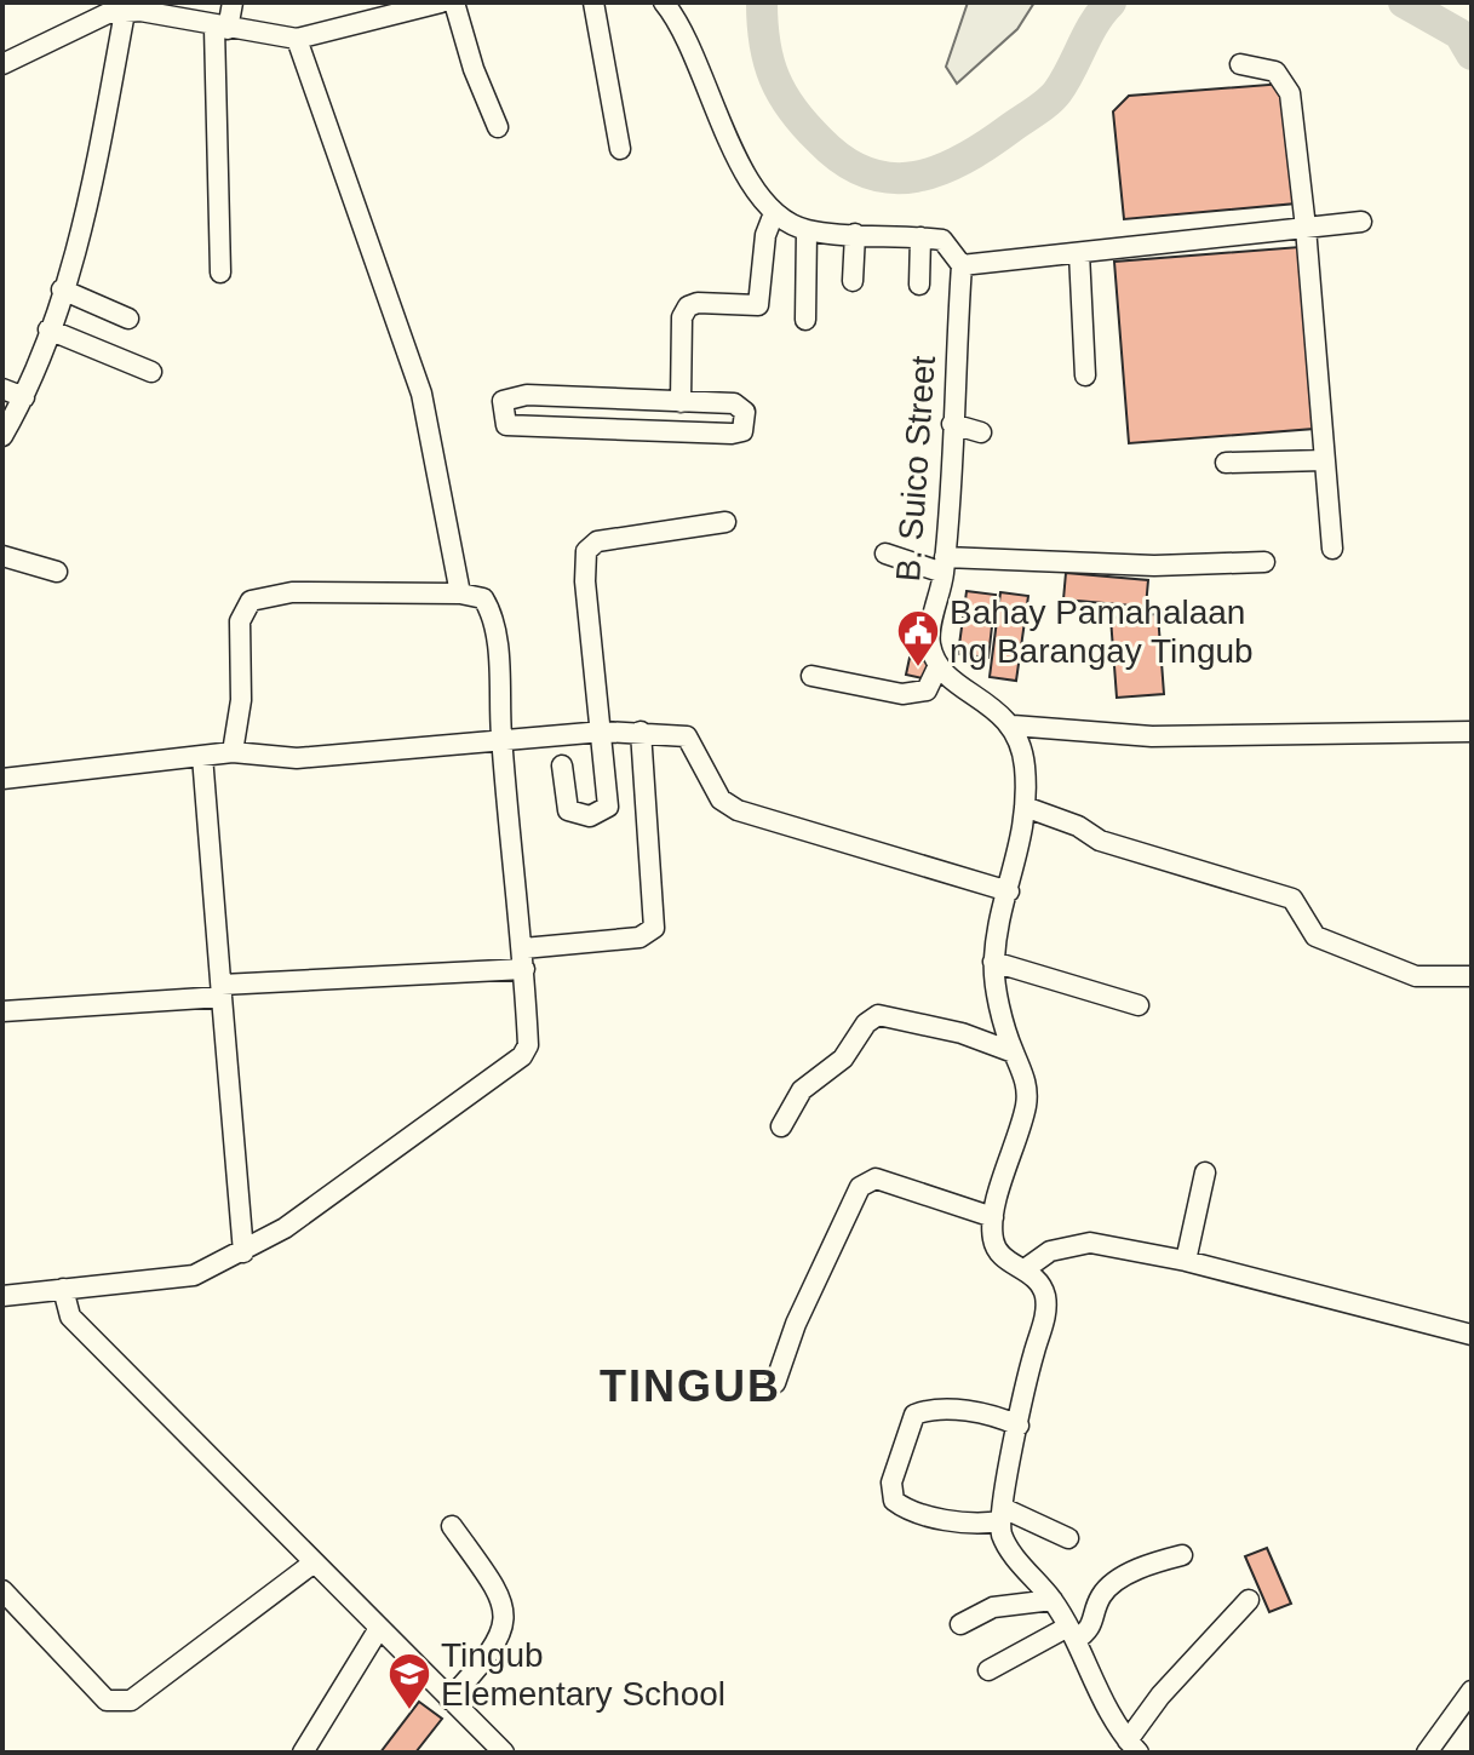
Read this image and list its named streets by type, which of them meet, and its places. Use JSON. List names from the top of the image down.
{
  "streets": {
    "street": ["B. Suico Street"]
  },
  "districts": ["TINGUB"],
  "places": {
    "public building": ["Bahay Pamahalaan ng Barangay Tingub"],
    "school or university": ["Tingub Elementary School"]
  }
}
